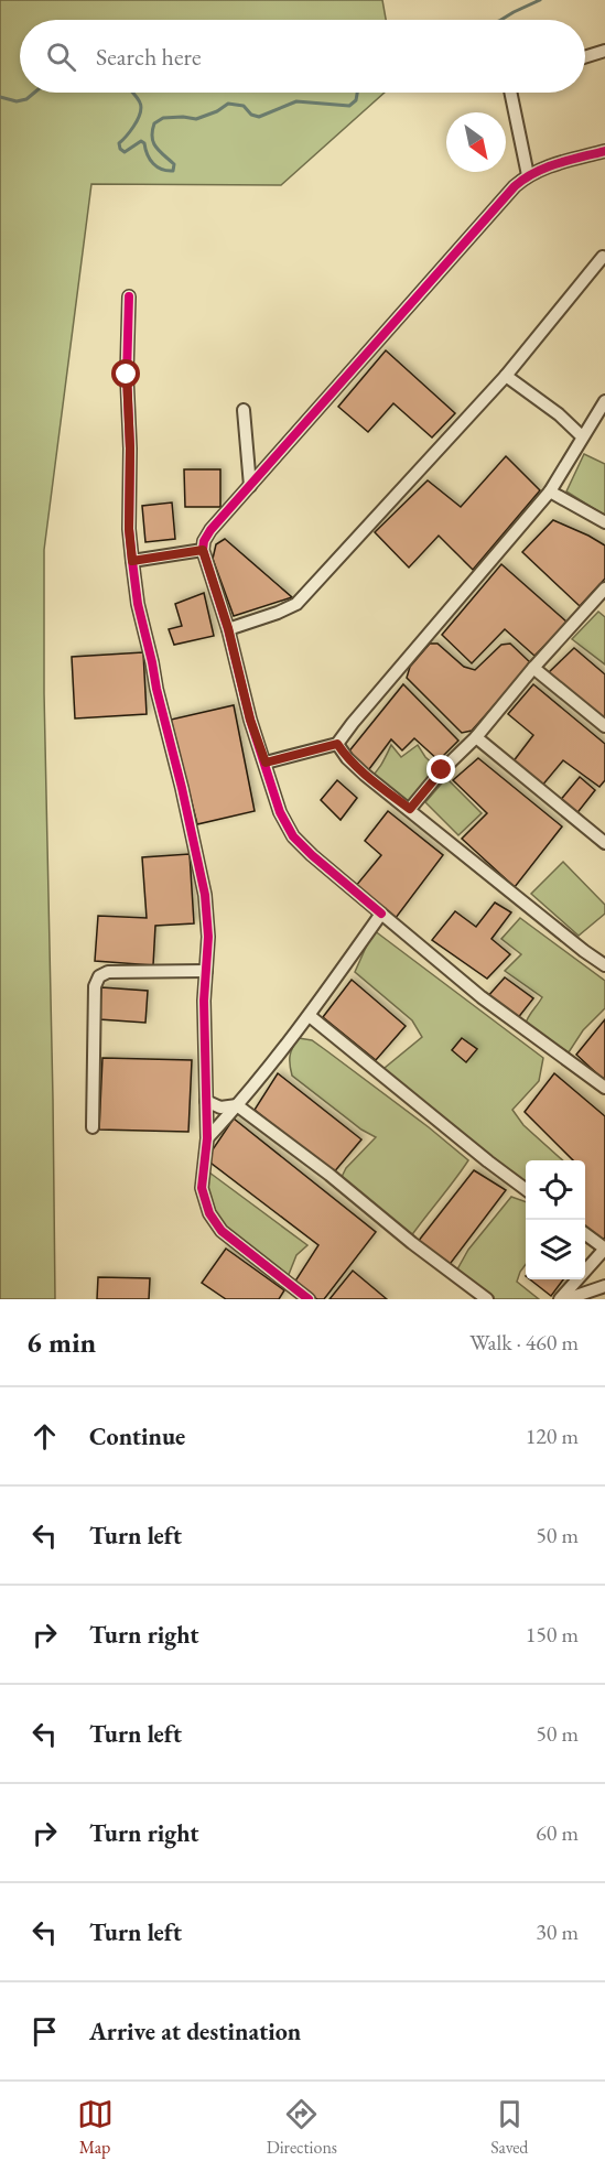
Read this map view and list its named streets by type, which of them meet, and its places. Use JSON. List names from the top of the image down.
{
  "north": "bottom right",
  "page": {
    "search": "Search here",
    "heading": ["6 min", "Walk · 460 m"],
    "list": [
      ["Continue", "120 m"],
      ["Turn left", "50 m"],
      ["Turn right", "150 m"],
      ["Turn left", "50 m"],
      ["Turn right", "60 m"],
      ["Turn left", "30 m"],
      "Arrive at destination"
    ],
    "nav": ["Map", "Directions", "Saved"]
  }
}
